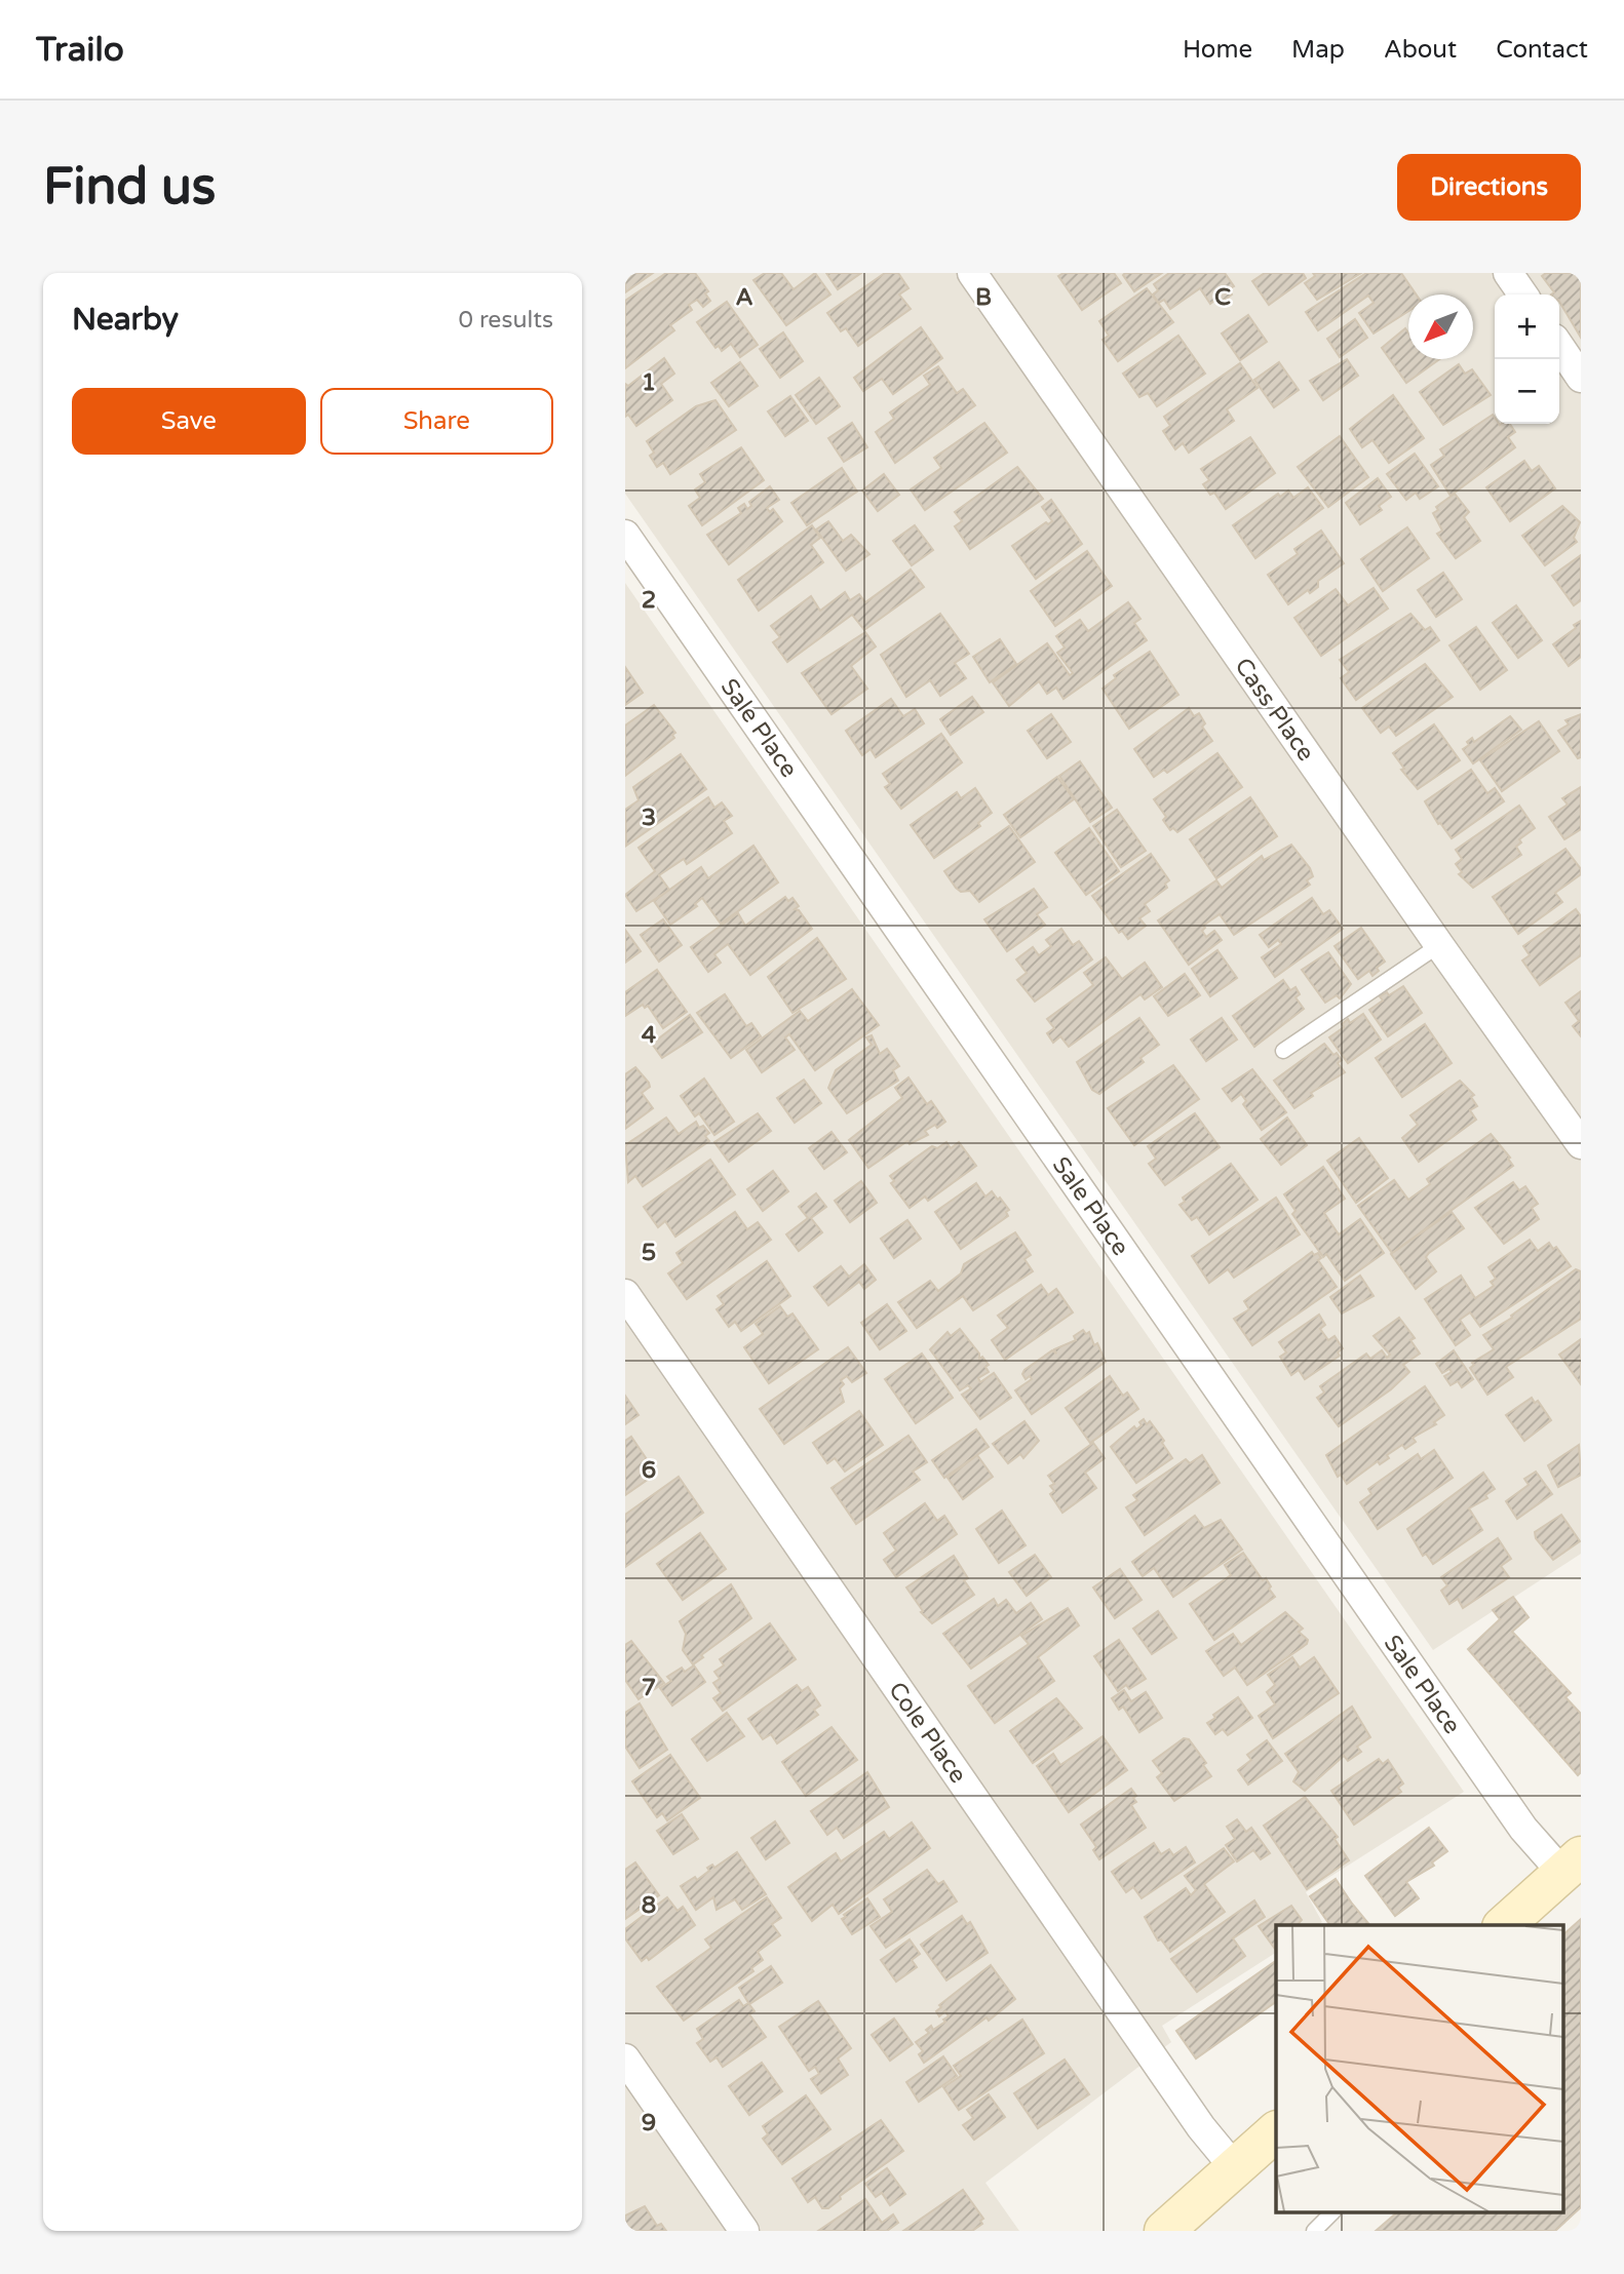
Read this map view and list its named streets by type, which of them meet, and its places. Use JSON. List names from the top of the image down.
{
  "streets": {
    "street": ["Cass Place", "Sale Place", "Cole Place"]
  },
  "north": "bottom left",
  "page": {
    "header": "Trailo",
    "nav": [
      "Home",
      "Map",
      "About",
      "Contact"
    ],
    "buttons": [
      "Directions",
      ["Save", "Share"]
    ],
    "title": "Find us",
    "heading": ["Nearby", "0 results"],
    "map_buttons": ["+", "−"]
  },
  "grid": {
    "columns": ["A", "B", "C"],
    "rows": [
      "1",
      "2",
      "3",
      "4",
      "5",
      "6",
      "7",
      "8",
      "9"
    ]
  }
}
